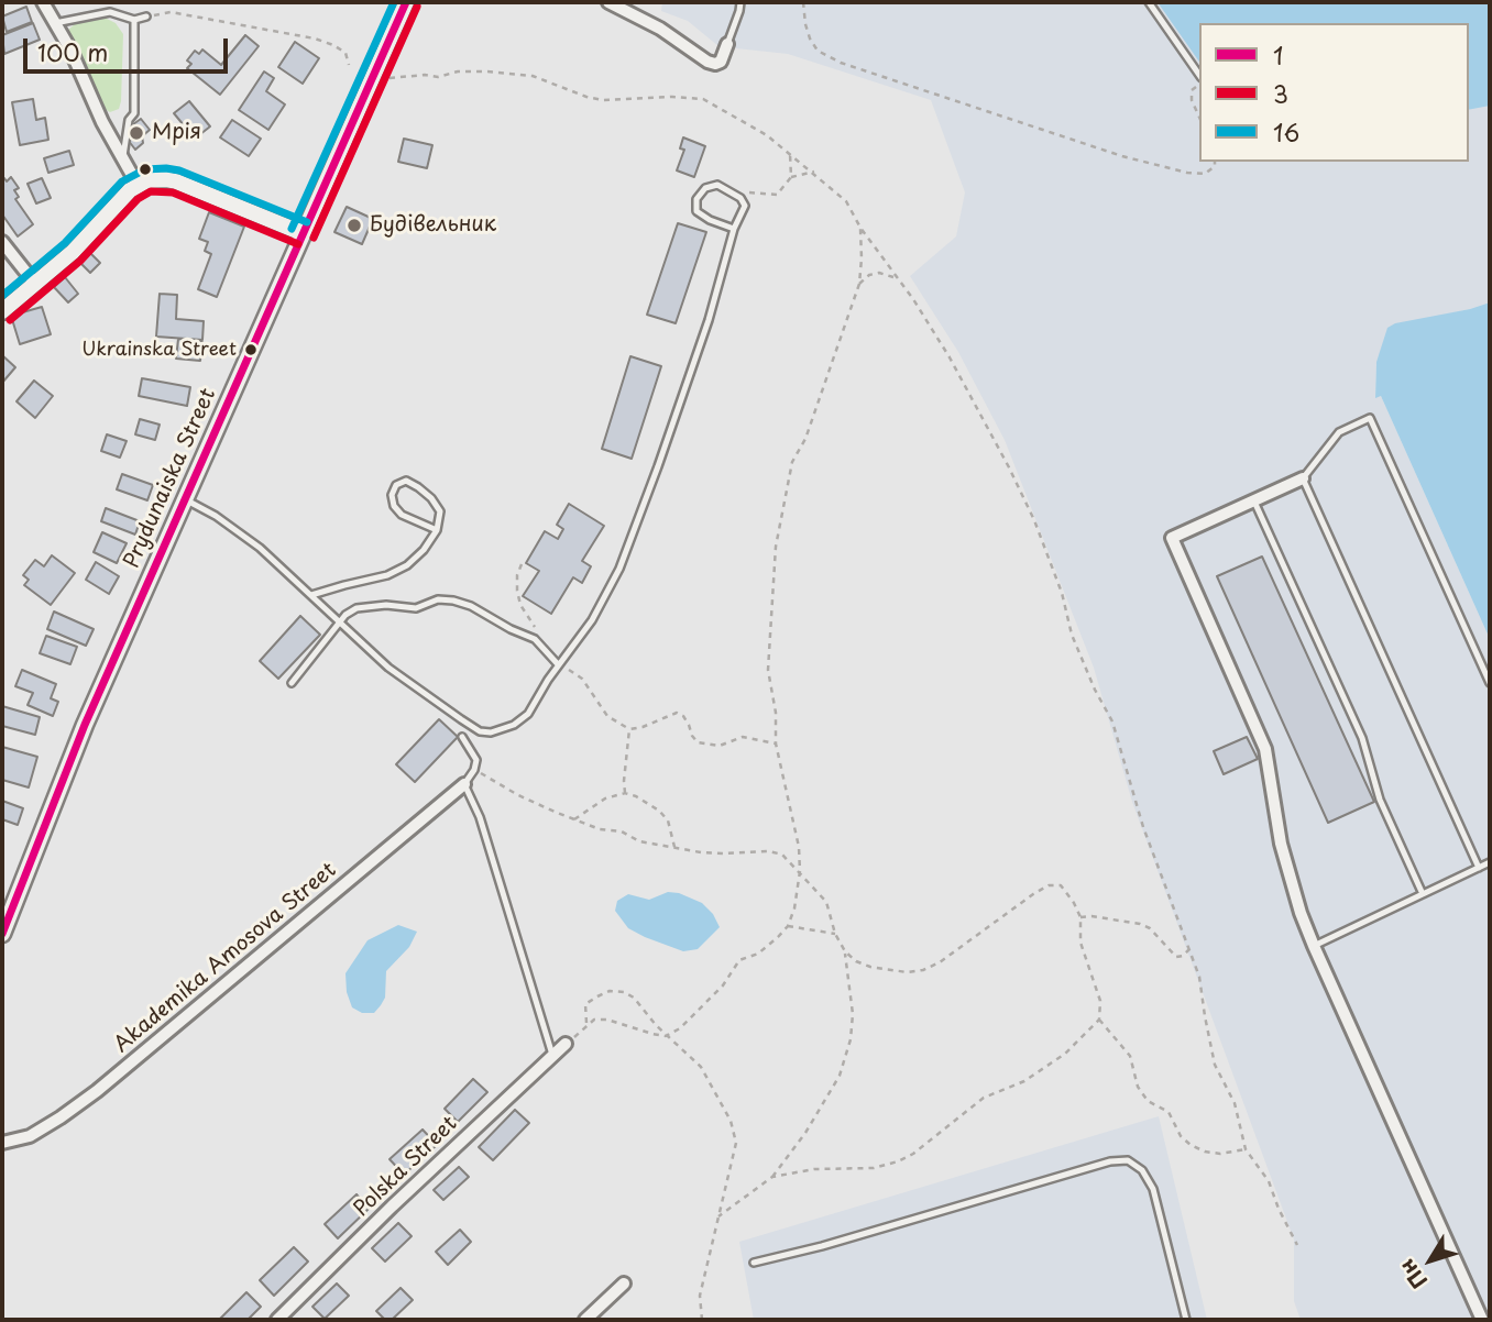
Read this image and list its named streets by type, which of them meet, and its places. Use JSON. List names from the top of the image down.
{
  "streets": {
    "main road": ["Prydunaiska Street"],
    "street": ["Akademika Amosova Street", "Polska Street"]
  },
  "places": ["Мрія", "Будівельник", "Ukrainska Street"],
  "lines": ["transit line 1", "transit line 16", "transit line 3"],
  "legend": ["1", "3", "16"],
  "scale_bar": "100 m",
  "north": "bottom left"
}
